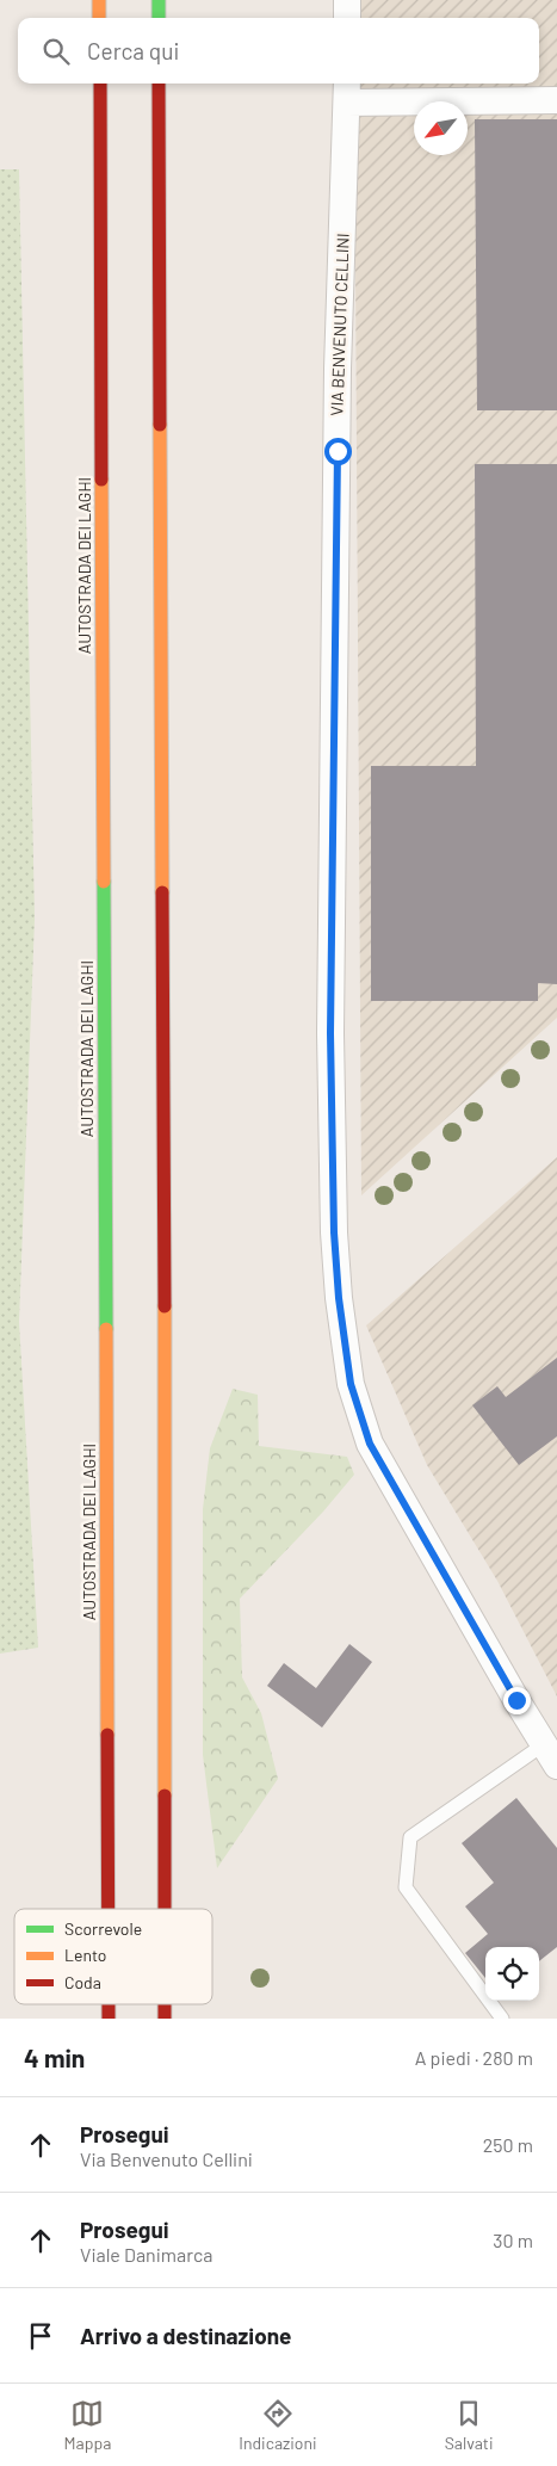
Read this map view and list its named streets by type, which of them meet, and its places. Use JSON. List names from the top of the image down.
{
  "streets": {
    "highway": ["AUTOSTRADA DEI LAGHI"],
    "street": ["VIA BENVENUTO CELLINI"]
  },
  "legend": ["Scorrevole", "Lento", "Coda"],
  "north": "bottom left",
  "page": {
    "search": "Cerca qui",
    "heading": ["4 min", "A piedi · 280 m"],
    "list": [
      ["Prosegui", "Via Benvenuto Cellini", "250 m"],
      ["Prosegui", "Viale Danimarca", "30 m"],
      "Arrivo a destinazione"
    ],
    "nav": ["Mappa", "Indicazioni", "Salvati"]
  }
}
